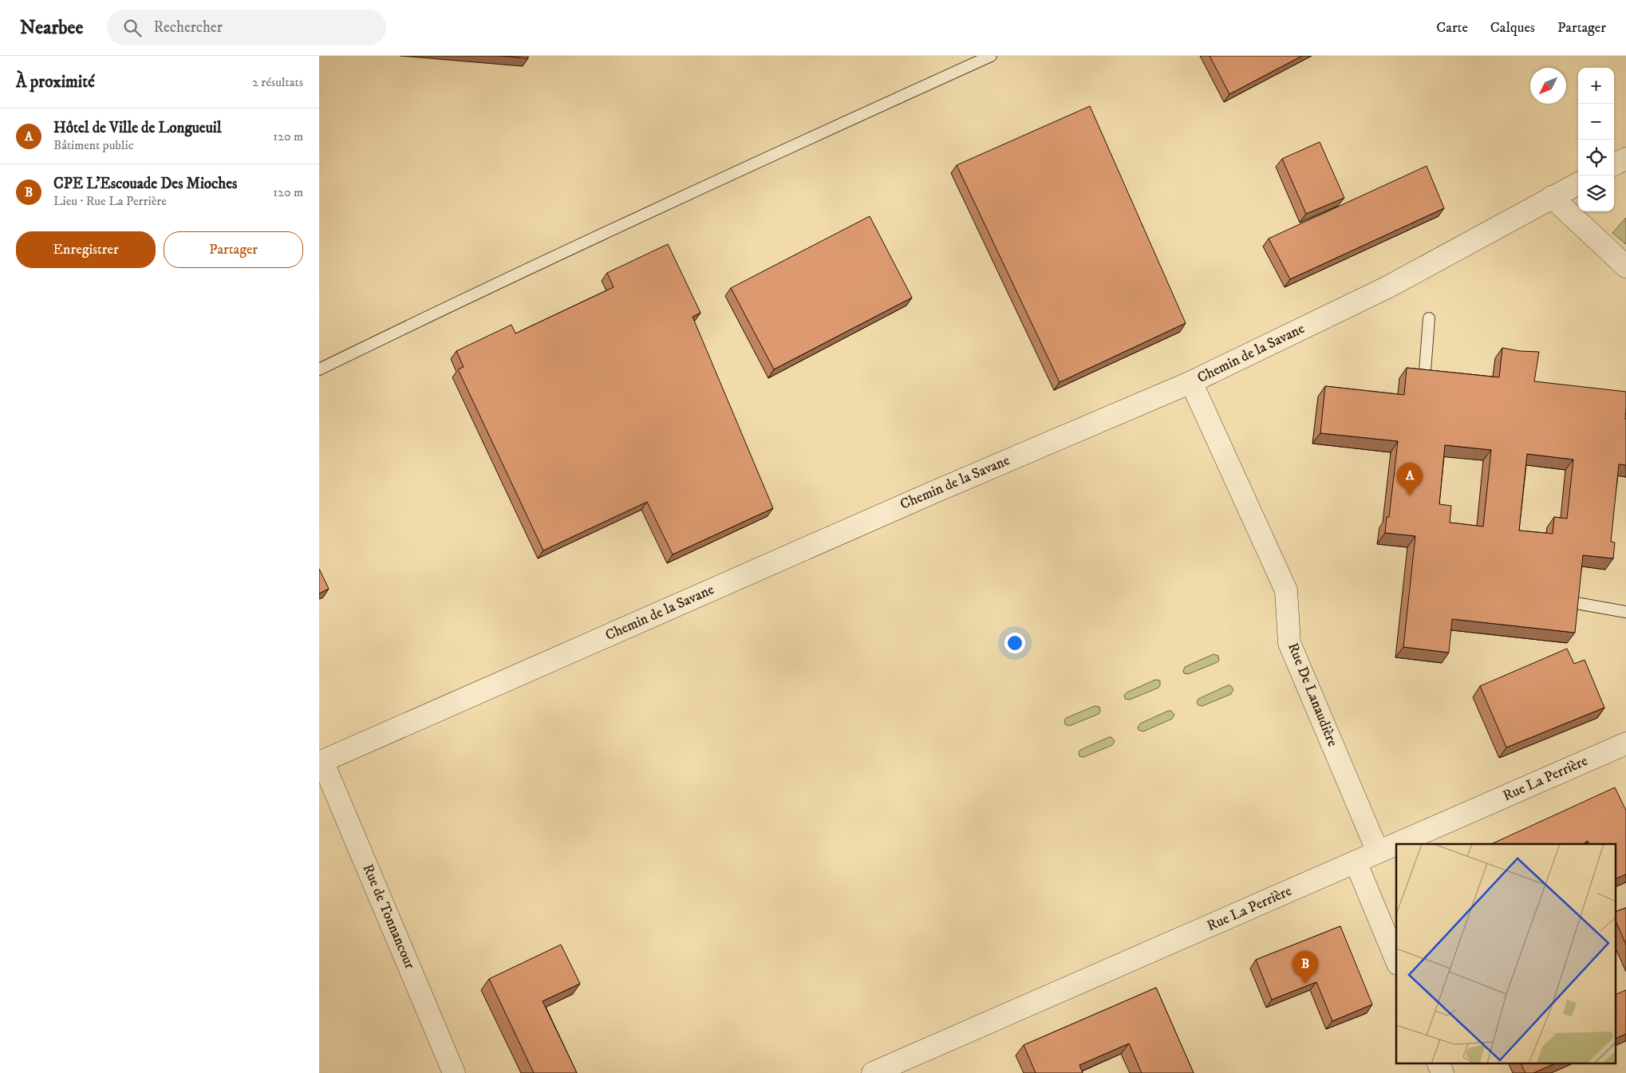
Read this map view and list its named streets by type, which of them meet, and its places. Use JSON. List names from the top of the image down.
{
  "streets": {
    "street": [
      "Chemin de la Savane",
      "Rue De Lanaudière",
      "Rue La Perrière",
      "Rue de Tonnancour"
    ]
  },
  "crossings": [
    ["Chemin de la Savane", "Rue De Lanaudière"],
    ["Chemin de la Savane", "Rue de Tonnancour"],
    ["Rue De Lanaudière", "Rue La Perrière"]
  ],
  "north": "bottom left",
  "page": {
    "header": "Nearbee",
    "search": "Rechercher",
    "nav": ["Carte", "Calques", "Partager"],
    "heading": ["À proximité", "2 résultats"],
    "map_buttons": ["+", "−"],
    "list": [
      {
        "mark": "A",
        "name": "Hôtel de Ville de Longueuil",
        "note": "Bâtiment public",
        "value": "120 m"
      },
      {
        "mark": "B",
        "name": "CPE L'Escouade Des Mioches",
        "note": "Lieu · Rue La Perrière",
        "value": "120 m"
      }
    ],
    "buttons": ["Enregistrer", "Partager"],
    "pins": ["A", "B"]
  }
}
